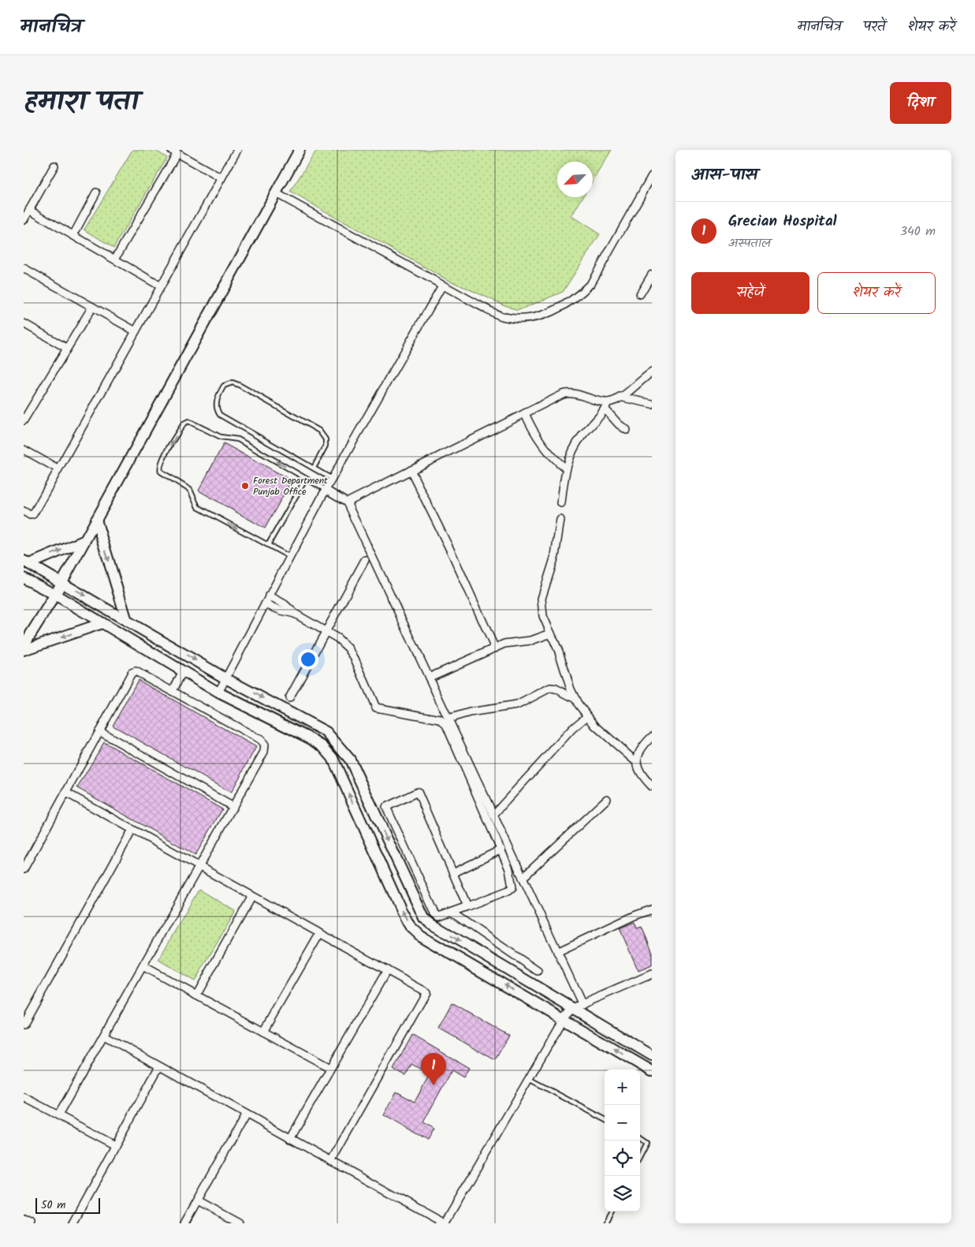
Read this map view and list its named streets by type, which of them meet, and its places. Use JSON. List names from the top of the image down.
{
  "places": ["Forest Department Punjab Office"],
  "scale_bar": "50 m",
  "north": "bottom left",
  "page": {
    "header": "मानचित्र",
    "nav": ["मानचित्र", "परतें", "शेयर करें"],
    "title": "हमारा पता",
    "buttons": [
      "दिशा",
      ["सहेजें", "शेयर करें"]
    ],
    "heading": "आस-पास",
    "list": [
      {
        "mark": "1",
        "name": "Grecian Hospital",
        "note": "अस्पताल",
        "value": "340 m"
      }
    ],
    "pins": "1",
    "map_buttons": ["+", "−"],
    "scale": "50 m"
  }
}
